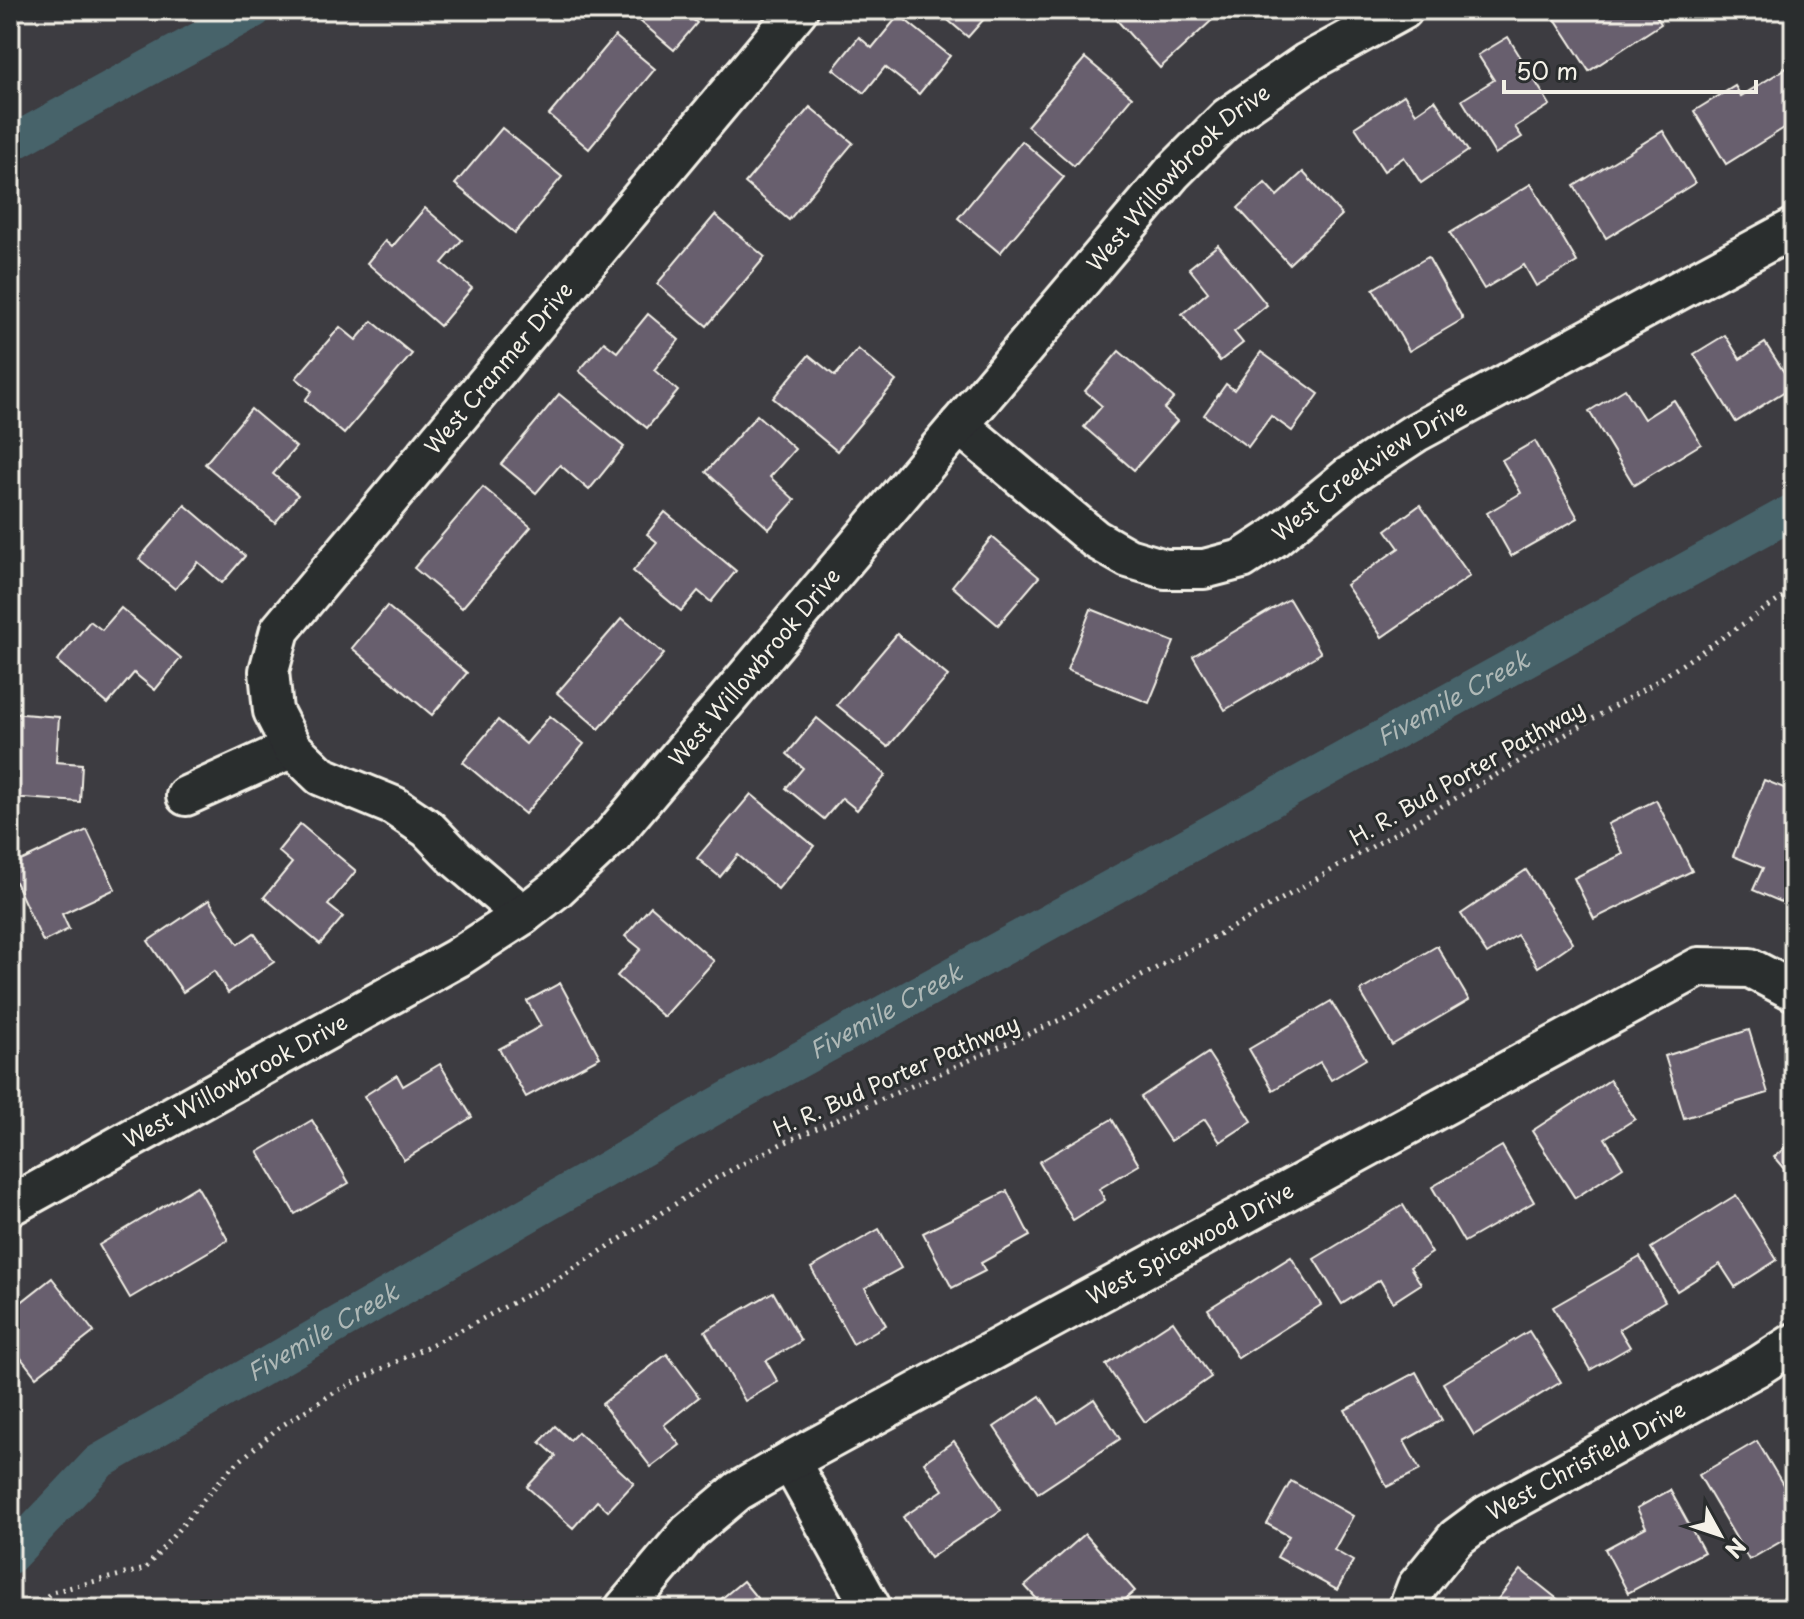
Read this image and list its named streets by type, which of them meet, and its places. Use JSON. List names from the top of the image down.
{
  "streets": {
    "street": [
      "West Willowbrook Drive",
      "West Cranmer Drive",
      "West Creekview Drive",
      "West Spicewood Drive",
      "West Chrisfield Drive"
    ],
    "path": ["H. R. Bud Porter Pathway"]
  },
  "crossings": [
    ["West Willowbrook Drive", "West Cranmer Drive"],
    ["West Willowbrook Drive", "West Creekview Drive"]
  ],
  "water": ["Fivemile Creek"],
  "scale_bar": "50 m",
  "north": "bottom right"
}
